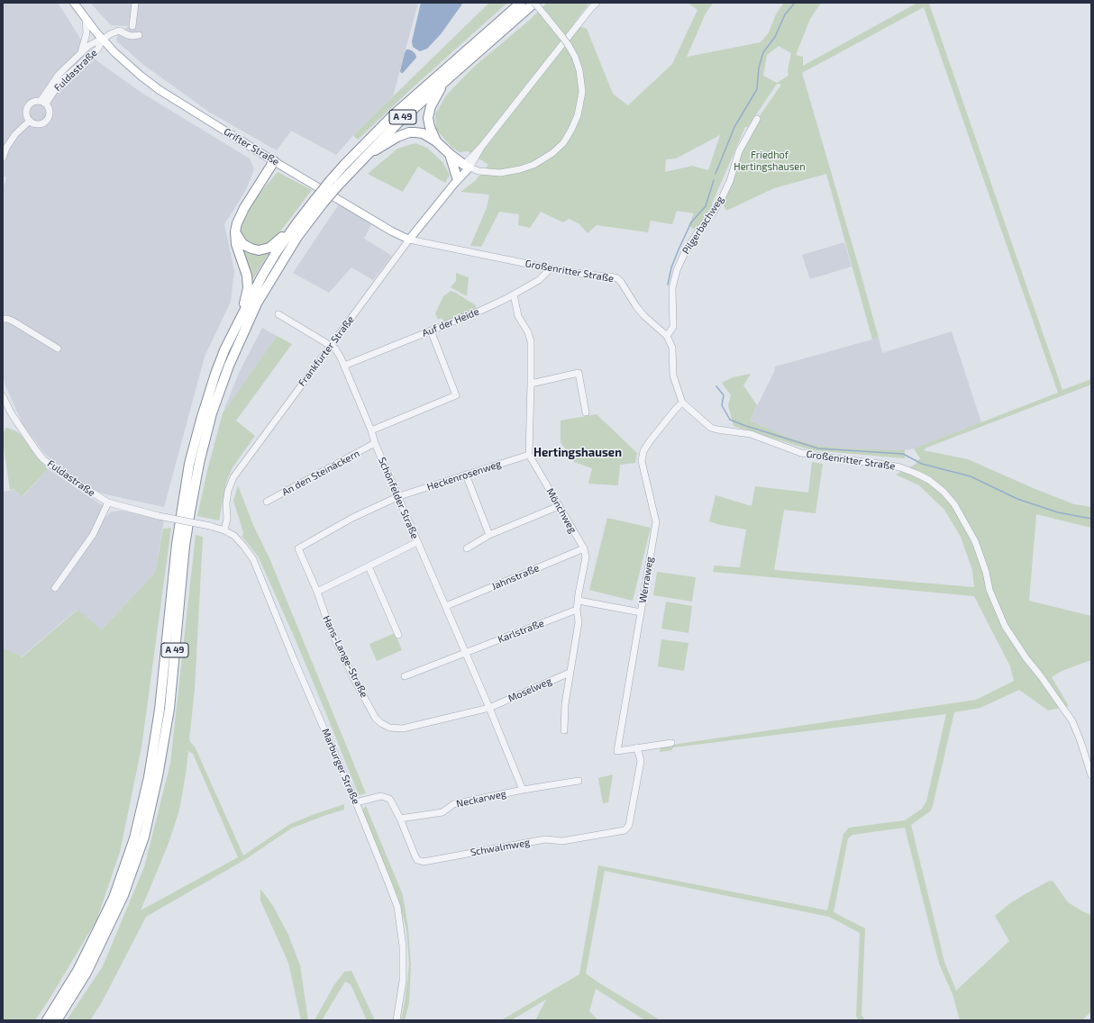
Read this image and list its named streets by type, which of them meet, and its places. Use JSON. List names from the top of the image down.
{
  "streets": {
    "highway": ["A 49"],
    "main road": ["Grifter Straße", "Frankfurter Straße"],
    "street": [
      "Fuldastraße",
      "Pilgerbachweg",
      "Großenritter Straße",
      "Auf der Heide",
      "An den Steinäckern",
      "Heckenrosenweg",
      "Schönfelder Straße",
      "Mönchweg",
      "Jahnstraße",
      "Werraweg",
      "Karlstraße",
      "Hans-Lange-Straße",
      "Moselweg",
      "Marburger Straße",
      "Neckarweg",
      "Schwalmweg"
    ]
  },
  "crossings": [
    ["Fuldastraße", "Grifter Straße"],
    ["Fuldastraße", "Frankfurter Straße"],
    ["Fuldastraße", "Marburger Straße"],
    ["Grifter Straße", "Großenritter Straße"],
    ["Grifter Straße", "Frankfurter Straße"],
    ["Pilgerbachweg", "Großenritter Straße"],
    ["Großenritter Straße", "Auf der Heide"],
    ["Großenritter Straße", "Frankfurter Straße"],
    ["Großenritter Straße", "Werraweg"],
    ["Auf der Heide", "Schönfelder Straße"],
    ["Frankfurter Straße", "Schönfelder Straße"],
    ["Frankfurter Straße", "Marburger Straße"],
    ["An den Steinäckern", "Schönfelder Straße"],
    ["Heckenrosenweg", "Schönfelder Straße"],
    ["Heckenrosenweg", "Mönchweg"],
    ["Heckenrosenweg", "Hans-Lange-Straße"],
    ["Schönfelder Straße", "Jahnstraße"],
    ["Schönfelder Straße", "Karlstraße"],
    ["Schönfelder Straße", "Hans-Lange-Straße"],
    ["Schönfelder Straße", "Moselweg"],
    ["Schönfelder Straße", "Neckarweg"],
    ["Mönchweg", "Jahnstraße"],
    ["Werraweg", "Schwalmweg"],
    ["Hans-Lange-Straße", "Moselweg"],
    ["Neckarweg", "Schwalmweg"]
  ],
  "districts": ["Hertingshausen"],
  "parks": ["Friedhof Hertingshausen"]
}
